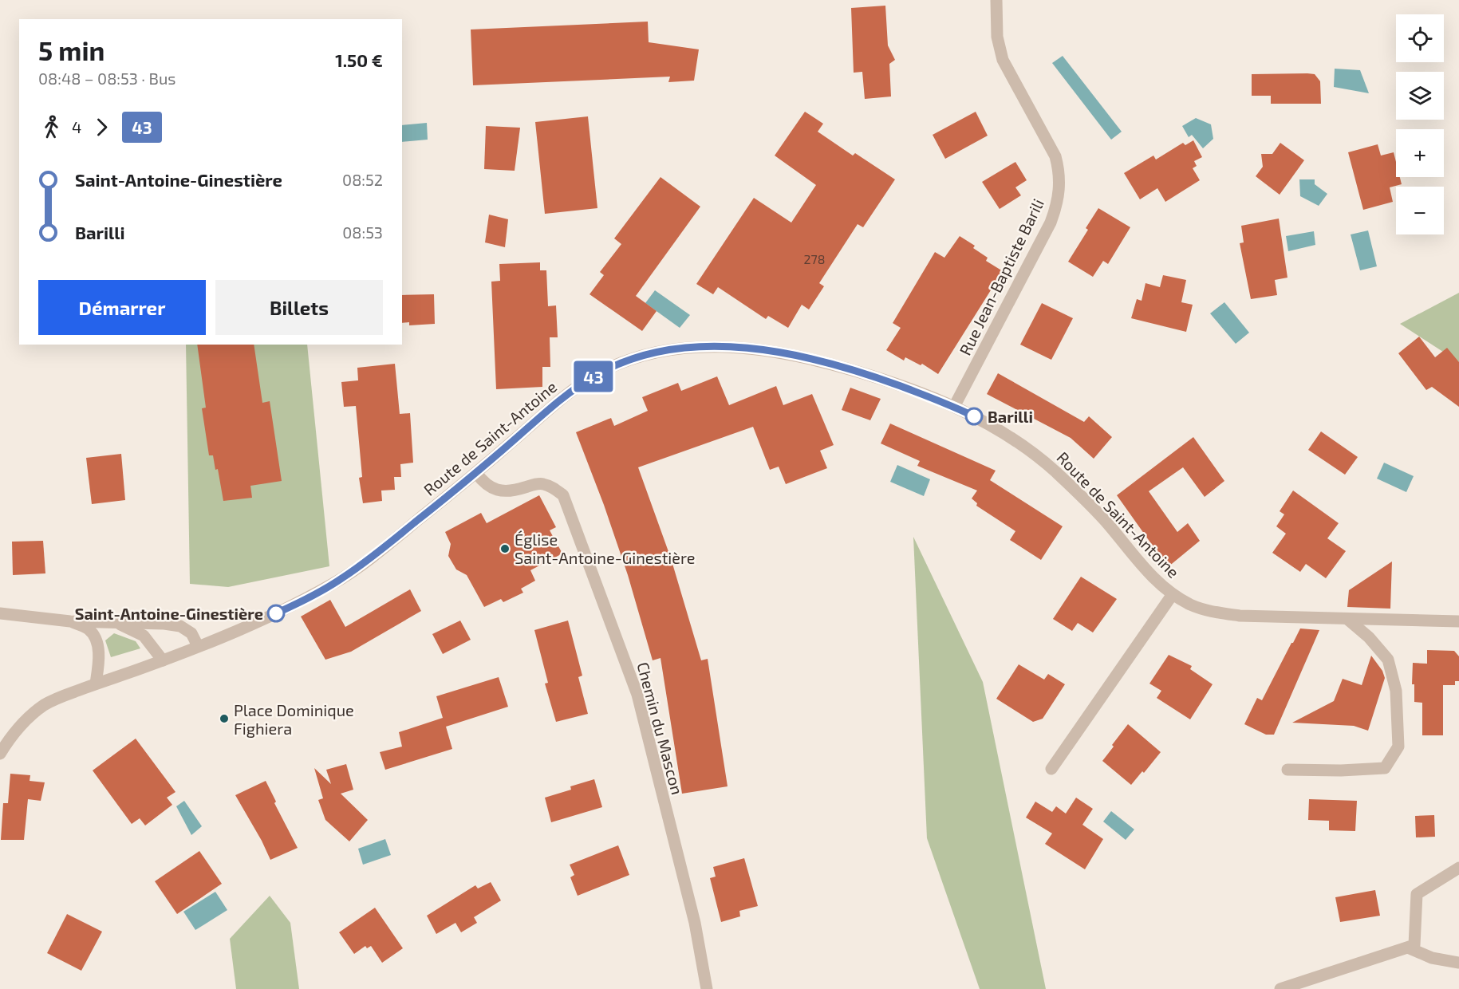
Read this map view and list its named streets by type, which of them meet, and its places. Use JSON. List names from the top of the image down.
{
  "streets": {
    "street": ["Rue Jean-Baptiste Barili", "Route de Saint-Antoine", "Chemin du Mascon"]
  },
  "crossings": [
    ["Rue Jean-Baptiste Barili", "Route de Saint-Antoine"],
    ["Route de Saint-Antoine", "Chemin du Mascon"]
  ],
  "places": [
    "Barilli",
    "Église Saint-Antoine-Ginestière",
    "Saint-Antoine-Ginestière",
    "Place Dominique Fighiera"
  ],
  "lines": ["bus line 43"],
  "house_numbers": ["278"],
  "page": {
    "on_map": "43",
    "map_buttons": ["+", "−"],
    "heading": ["5 min", "08:48 – 08:53 · Bus", "1.50 €"],
    "legs": ["4", "43"],
    "list": [
      {
        "name": "Saint-Antoine-Ginestière",
        "value": "08:52"
      },
      {
        "name": "Barilli",
        "value": "08:53"
      }
    ],
    "buttons": ["Démarrer", "Billets"]
  }
}
